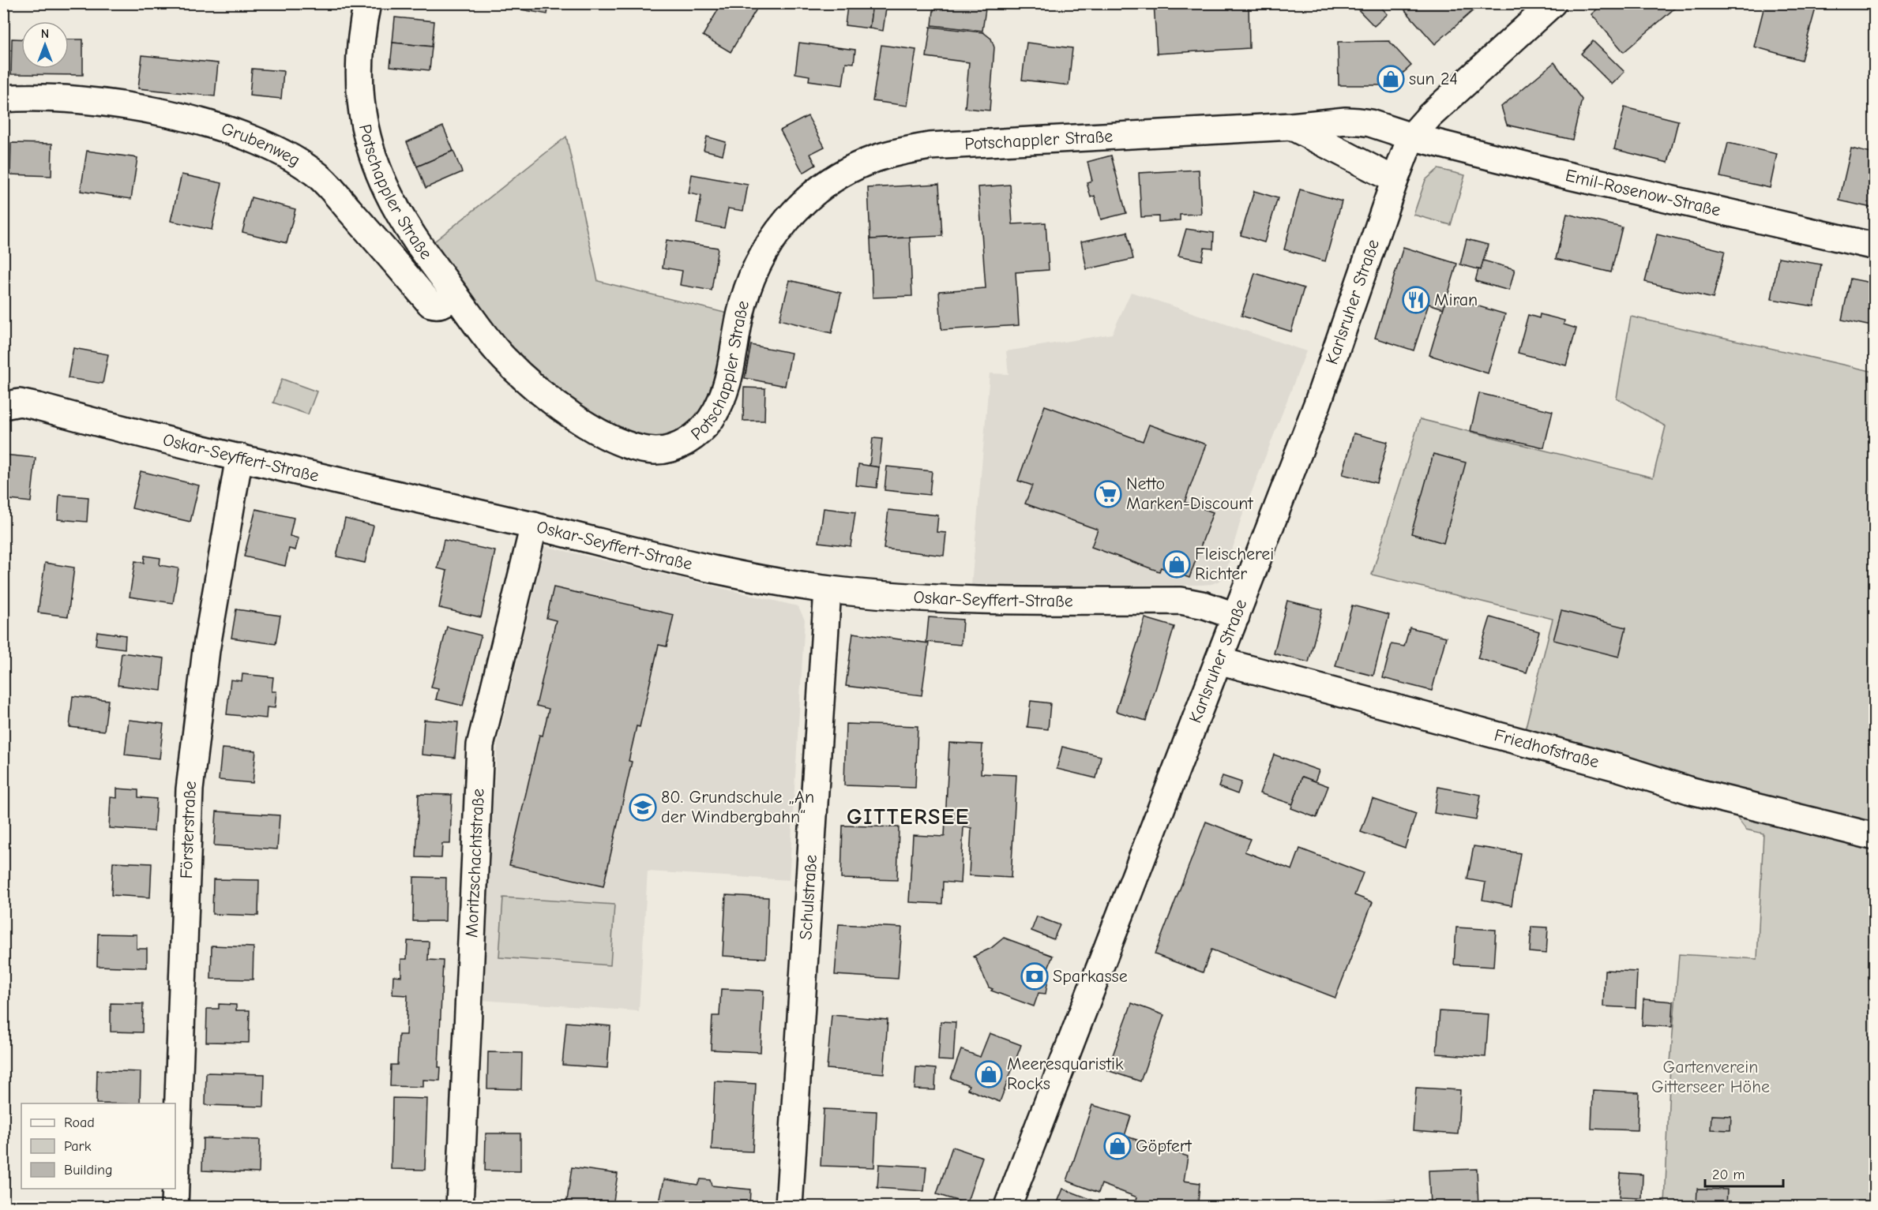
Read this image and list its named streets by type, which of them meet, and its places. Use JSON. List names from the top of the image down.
{
  "streets": {
    "street": [
      "Potschappler Straße",
      "Grubenweg",
      "Emil-Rosenow-Straße",
      "Karlsruher Straße",
      "Oskar-Seyffert-Straße",
      "Friedhofstraße",
      "Försterstraße",
      "Moritzschachtstraße",
      "Schulstraße"
    ]
  },
  "crossings": [
    ["Potschappler Straße", "Grubenweg"],
    ["Potschappler Straße", "Emil-Rosenow-Straße"],
    ["Potschappler Straße", "Karlsruher Straße"],
    ["Emil-Rosenow-Straße", "Karlsruher Straße"],
    ["Karlsruher Straße", "Oskar-Seyffert-Straße"],
    ["Karlsruher Straße", "Friedhofstraße"],
    ["Oskar-Seyffert-Straße", "Försterstraße"],
    ["Oskar-Seyffert-Straße", "Moritzschachtstraße"],
    ["Oskar-Seyffert-Straße", "Schulstraße"]
  ],
  "districts": ["GITTERSEE"],
  "parks": ["Gartenverein Gitterseer Höhe"],
  "places": {
    "shop": [
      "sun 24",
      "Fleischerei Richter",
      "Meeresquaristik Rocks",
      "Göpfert"
    ],
    "restaurant": ["Miran"],
    "supermarket": ["Netto Marken-Discount"],
    "school or university": ["80. Grundschule „An der Windbergbahn“"],
    "bank": ["Sparkasse"]
  },
  "legend": ["Road", "Park", "Building"],
  "scale_bar": "20 m",
  "north": "top"
}
